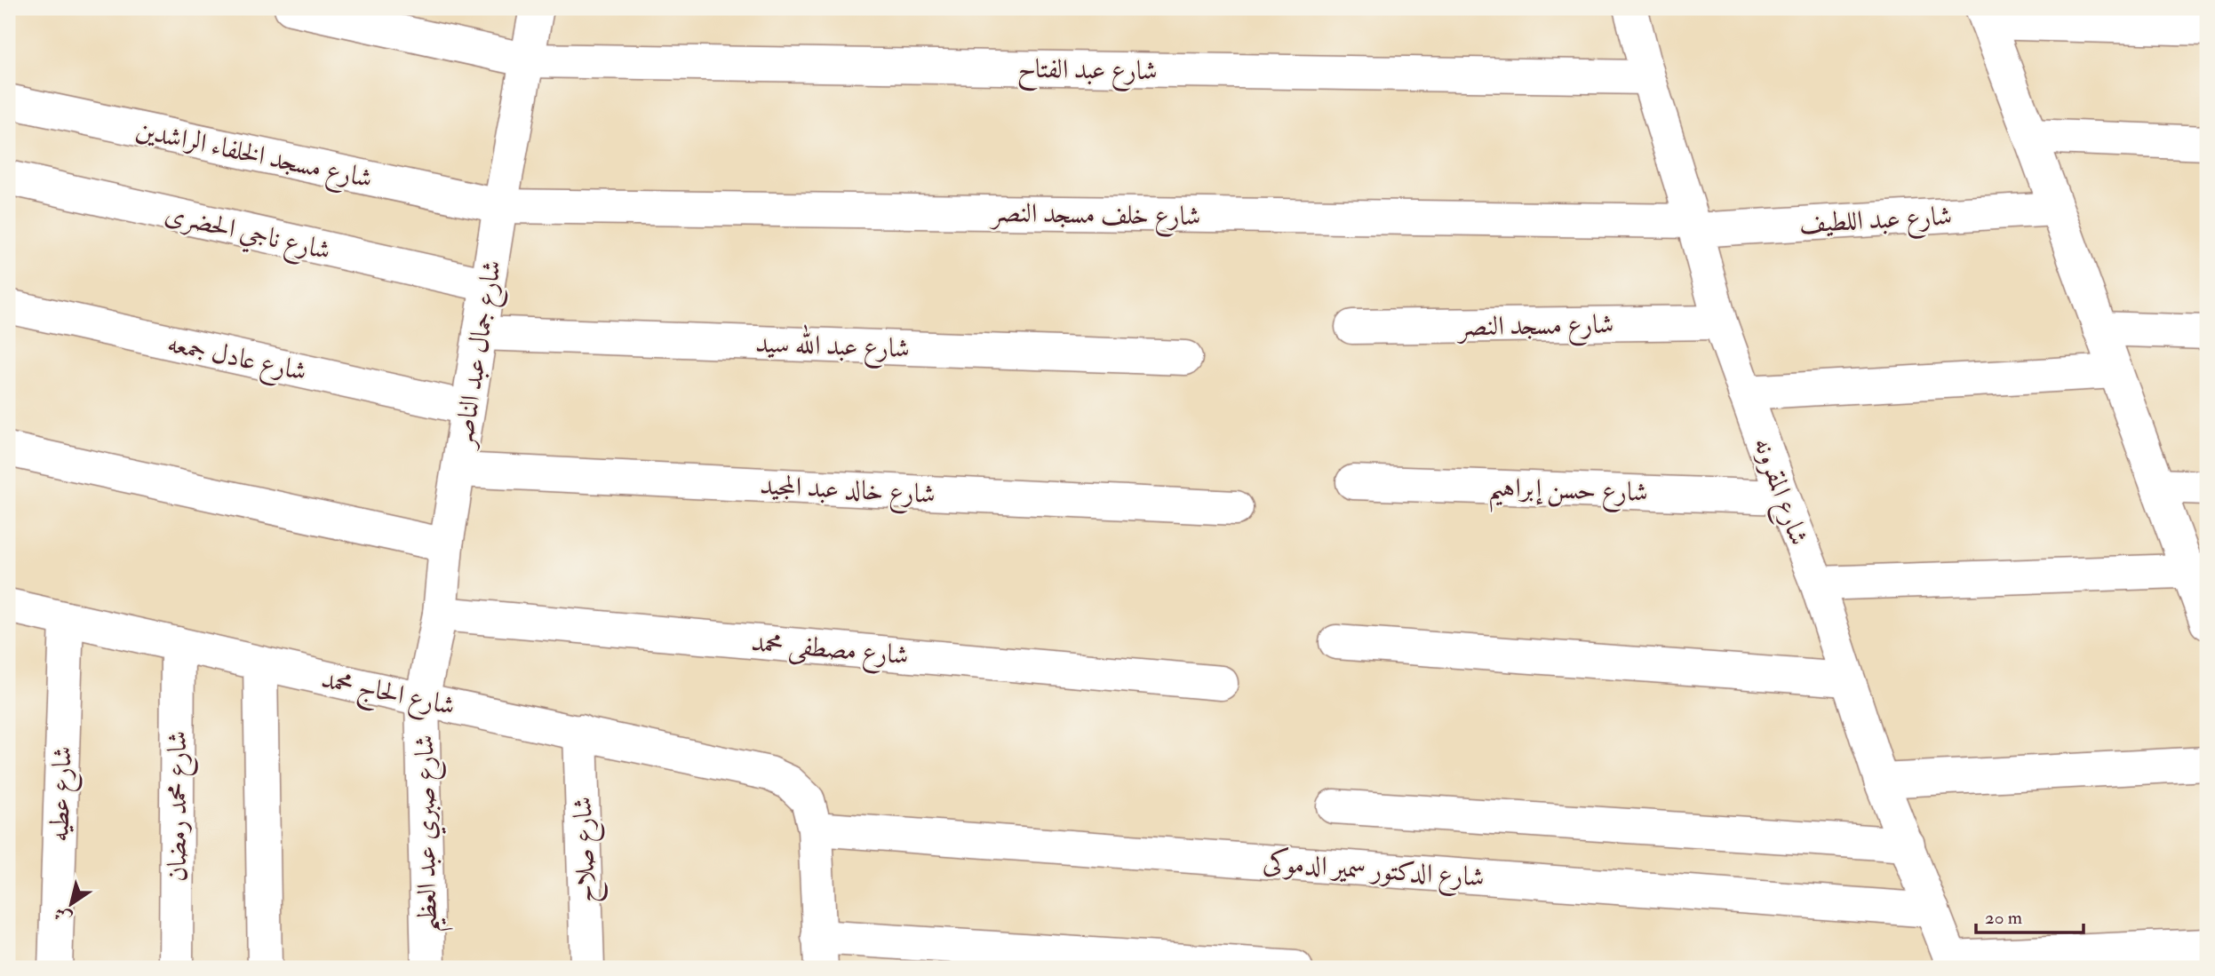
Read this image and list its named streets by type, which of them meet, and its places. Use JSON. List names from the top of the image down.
{
  "streets": {
    "street": [
      "شارع عبد الفتاح",
      "شارع مسجد الخلفاء الراشدين",
      "شارع خلف مسجد النصر",
      "شارع عبد اللطيف",
      "شارع ناجي الحضرى",
      "شارع مسجد النصر",
      "شارع عبد الله سيد",
      "شارع جمال عبد الناصر",
      "شارع عادل جمعه",
      "شارع خالد عبد المجيد",
      "شارع حسن إبراهيم",
      "شارع المقرونه",
      "شارع مصطفى محمد",
      "شارع الحاج محمد",
      "شارع عطيه",
      "شارع محمد رمضان",
      "شارع صبري عبد العظيم",
      "شارع صلاح",
      "شارع الدكتور سمير الدموكى"
    ]
  },
  "crossings": [
    ["شارع عبد الفتاح", "شارع جمال عبد الناصر"],
    ["شارع عبد الفتاح", "شارع المقرونه"],
    ["شارع مسجد الخلفاء الراشدين", "شارع خلف مسجد النصر"],
    ["شارع مسجد الخلفاء الراشدين", "شارع جمال عبد الناصر"],
    ["شارع خلف مسجد النصر", "شارع عبد اللطيف"],
    ["شارع خلف مسجد النصر", "شارع جمال عبد الناصر"],
    ["شارع خلف مسجد النصر", "شارع المقرونه"],
    ["شارع عبد اللطيف", "شارع المقرونه"],
    ["شارع ناجي الحضرى", "شارع جمال عبد الناصر"],
    ["شارع مسجد النصر", "شارع المقرونه"],
    ["شارع عبد الله سيد", "شارع جمال عبد الناصر"],
    ["شارع جمال عبد الناصر", "شارع عادل جمعه"],
    ["شارع جمال عبد الناصر", "شارع خالد عبد المجيد"],
    ["شارع جمال عبد الناصر", "شارع مصطفى محمد"],
    ["شارع جمال عبد الناصر", "شارع الحاج محمد"],
    ["شارع جمال عبد الناصر", "شارع صبري عبد العظيم"],
    ["شارع حسن إبراهيم", "شارع المقرونه"],
    ["شارع المقرونه", "شارع الدكتور سمير الدموكى"],
    ["شارع الحاج محمد", "شارع عطيه"],
    ["شارع الحاج محمد", "شارع محمد رمضان"],
    ["شارع الحاج محمد", "شارع صبري عبد العظيم"],
    ["شارع الحاج محمد", "شارع صلاح"],
    ["شارع الحاج محمد", "شارع الدكتور سمير الدموكى"]
  ],
  "scale_bar": "20 m",
  "north": "bottom left"
}
